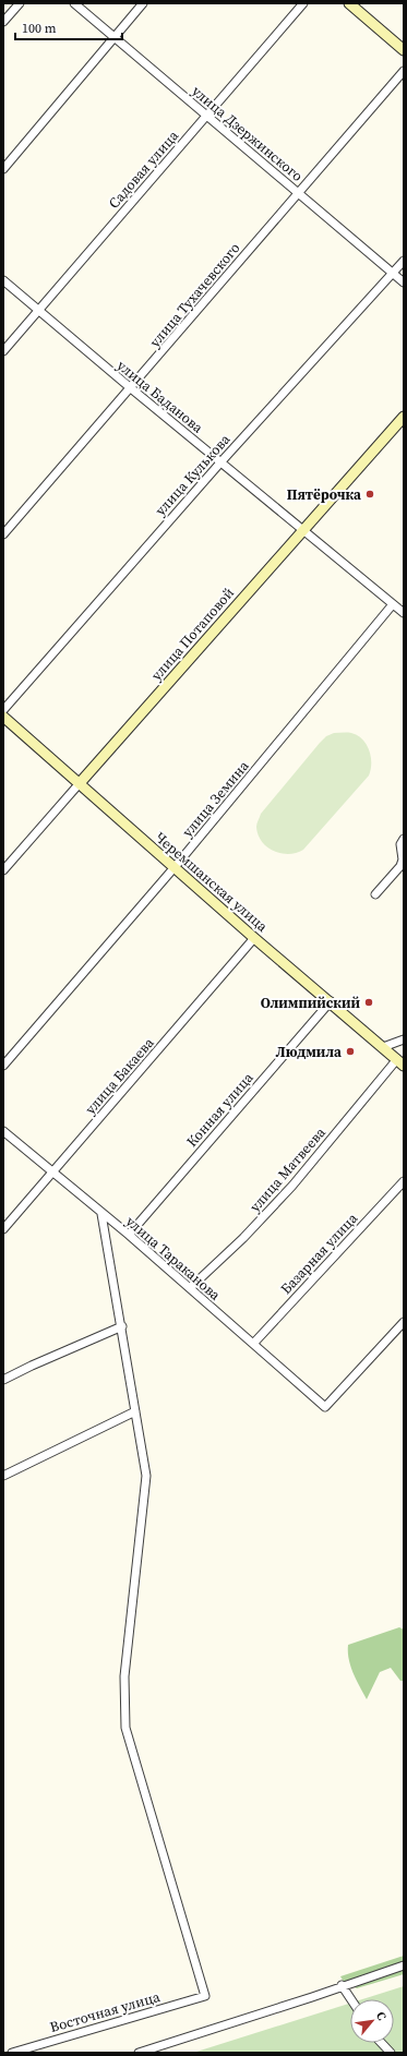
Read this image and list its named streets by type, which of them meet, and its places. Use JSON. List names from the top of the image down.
{
  "streets": {
    "main road": ["улица Потаповой", "Черемшанская улица"],
    "street": [
      "улица Дзержинского",
      "Садовая улица",
      "улица Тухачевского",
      "улица Баданова",
      "улица Кулькова",
      "улица Земина",
      "улица Бакаева",
      "Конная улица",
      "улица Матвеева",
      "Базарная улица",
      "улица Тараканова",
      "Восточная улица"
    ]
  },
  "crossings": [
    ["улица Дзержинского", "Садовая улица"],
    ["улица Дзержинского", "улица Тухачевского"],
    ["улица Дзержинского", "улица Кулькова"],
    ["Садовая улица", "улица Баданова"],
    ["улица Тухачевского", "улица Баданова"],
    ["улица Баданова", "улица Кулькова"],
    ["улица Баданова", "улица Потаповой"],
    ["улица Баданова", "улица Земина"],
    ["улица Потаповой", "Черемшанская улица"],
    ["улица Земина", "Черемшанская улица"],
    ["Черемшанская улица", "улица Бакаева"],
    ["Черемшанская улица", "Конная улица"],
    ["Черемшанская улица", "улица Матвеева"],
    ["улица Бакаева", "улица Тараканова"],
    ["Конная улица", "улица Тараканова"],
    ["улица Матвеева", "улица Тараканова"],
    ["Базарная улица", "улица Тараканова"]
  ],
  "places": ["Пятёрочка", "Олимпийский", "Людмила"],
  "scale_bar": "100 m",
  "north": "top right"
}
